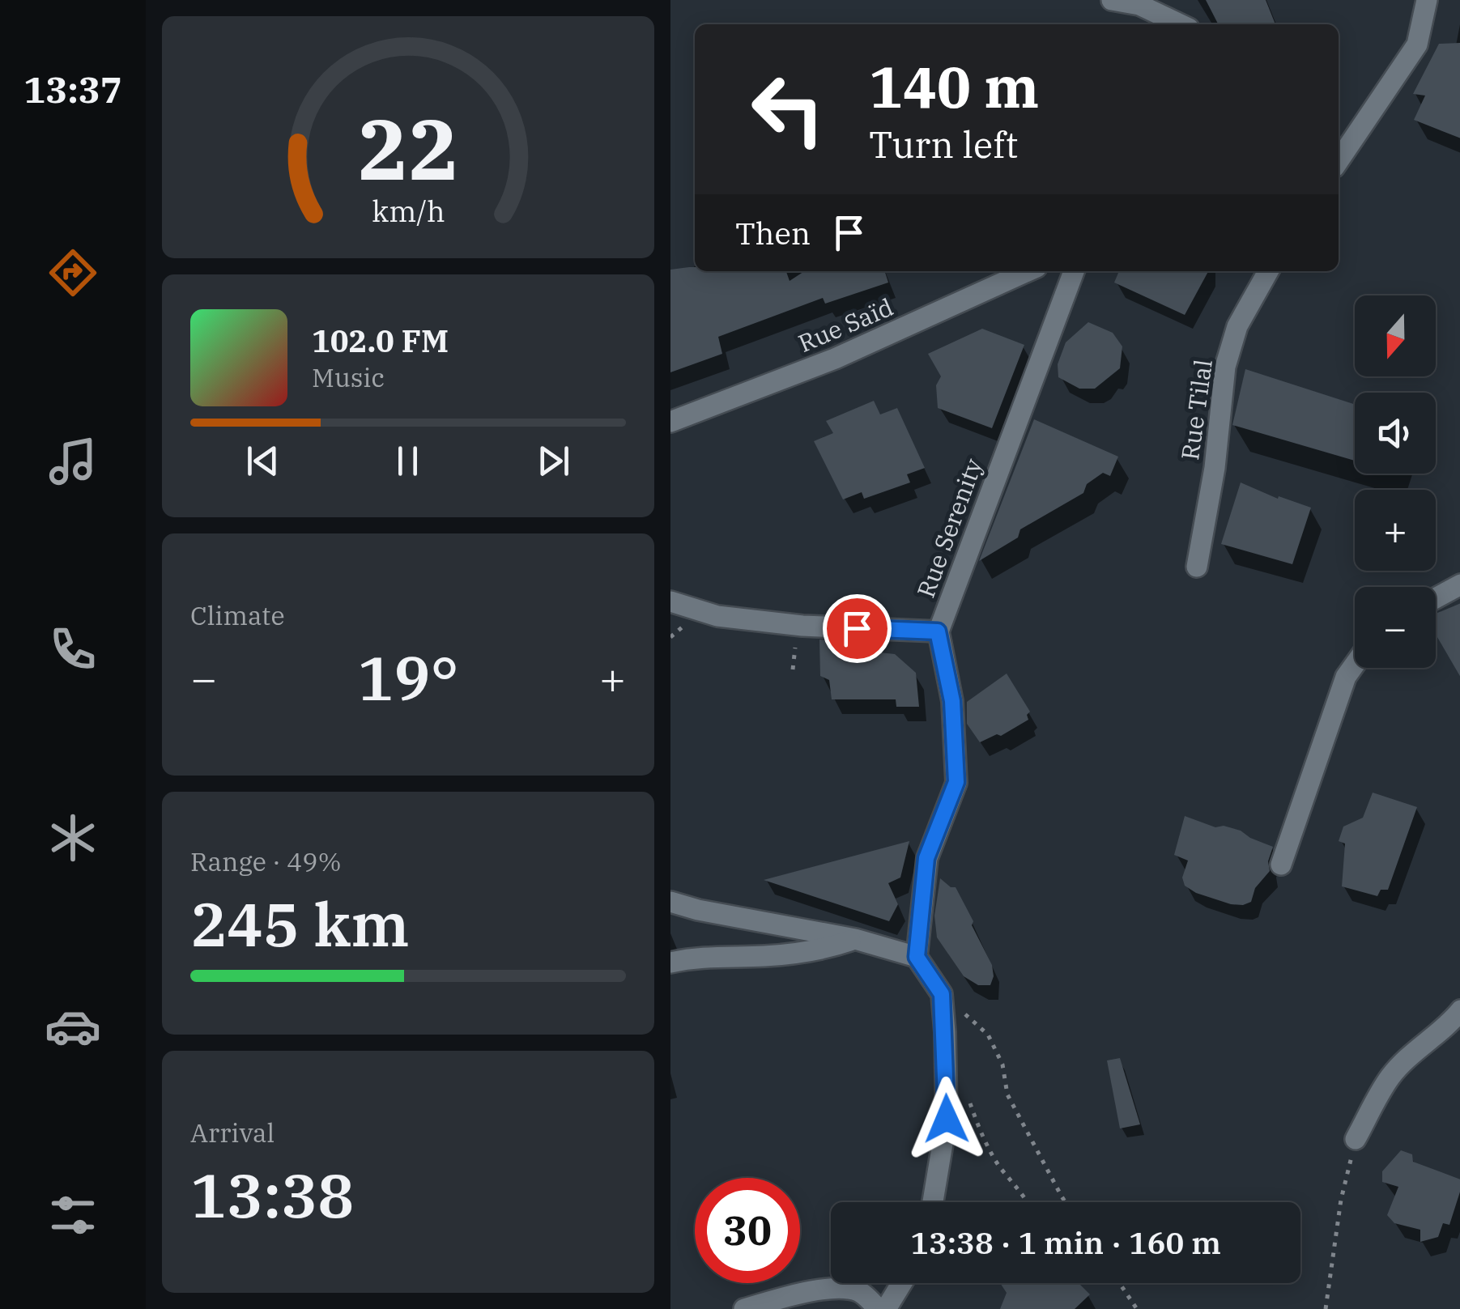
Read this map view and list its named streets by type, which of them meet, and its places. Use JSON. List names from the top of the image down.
{
  "streets": {
    "street": ["Rue Saïd", "Rue Tilal", "Rue Serenity"]
  },
  "north": "bottom",
  "page": {
    "tabs": "13:37",
    "turn": ["140 m", "Turn left"],
    "then": "Then",
    "map_buttons": ["+", "−"],
    "song": ["102.0 FM", "Music"],
    "tile": [
      "Climate",
      ["Range · 49%", "245 km"],
      ["Arrival", "13:38"]
    ],
    "heat": ["−", "19°", "+"],
    "limit": "30",
    "trip": "13:38 · 1 min · 160 m",
    "gauge": ["22", "km/h"]
  }
}
